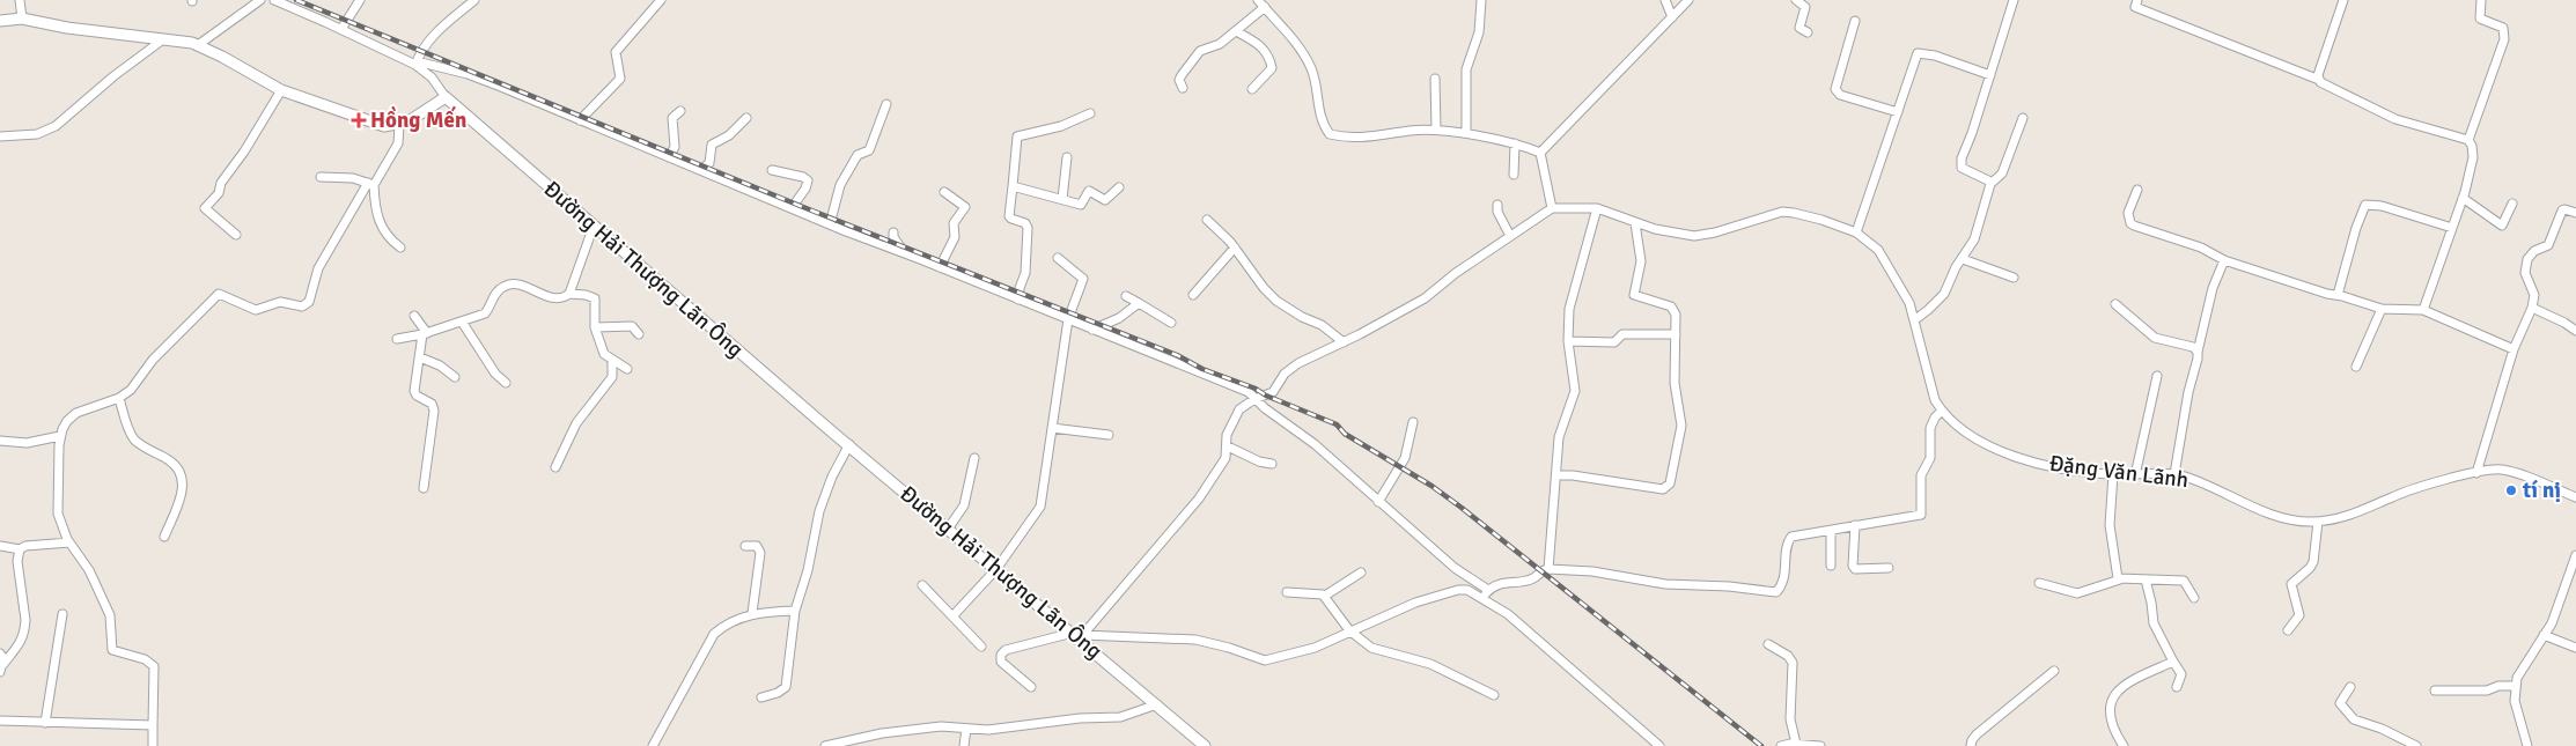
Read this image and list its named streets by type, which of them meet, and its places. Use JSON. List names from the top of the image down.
{
  "streets": {
    "street": ["Đường Hải Thượng Lãn Ông", "Đặng Văn Lãnh"]
  },
  "places": {
    "health": ["Hồng Mến"],
    "other": ["tí nị"]
  }
}
